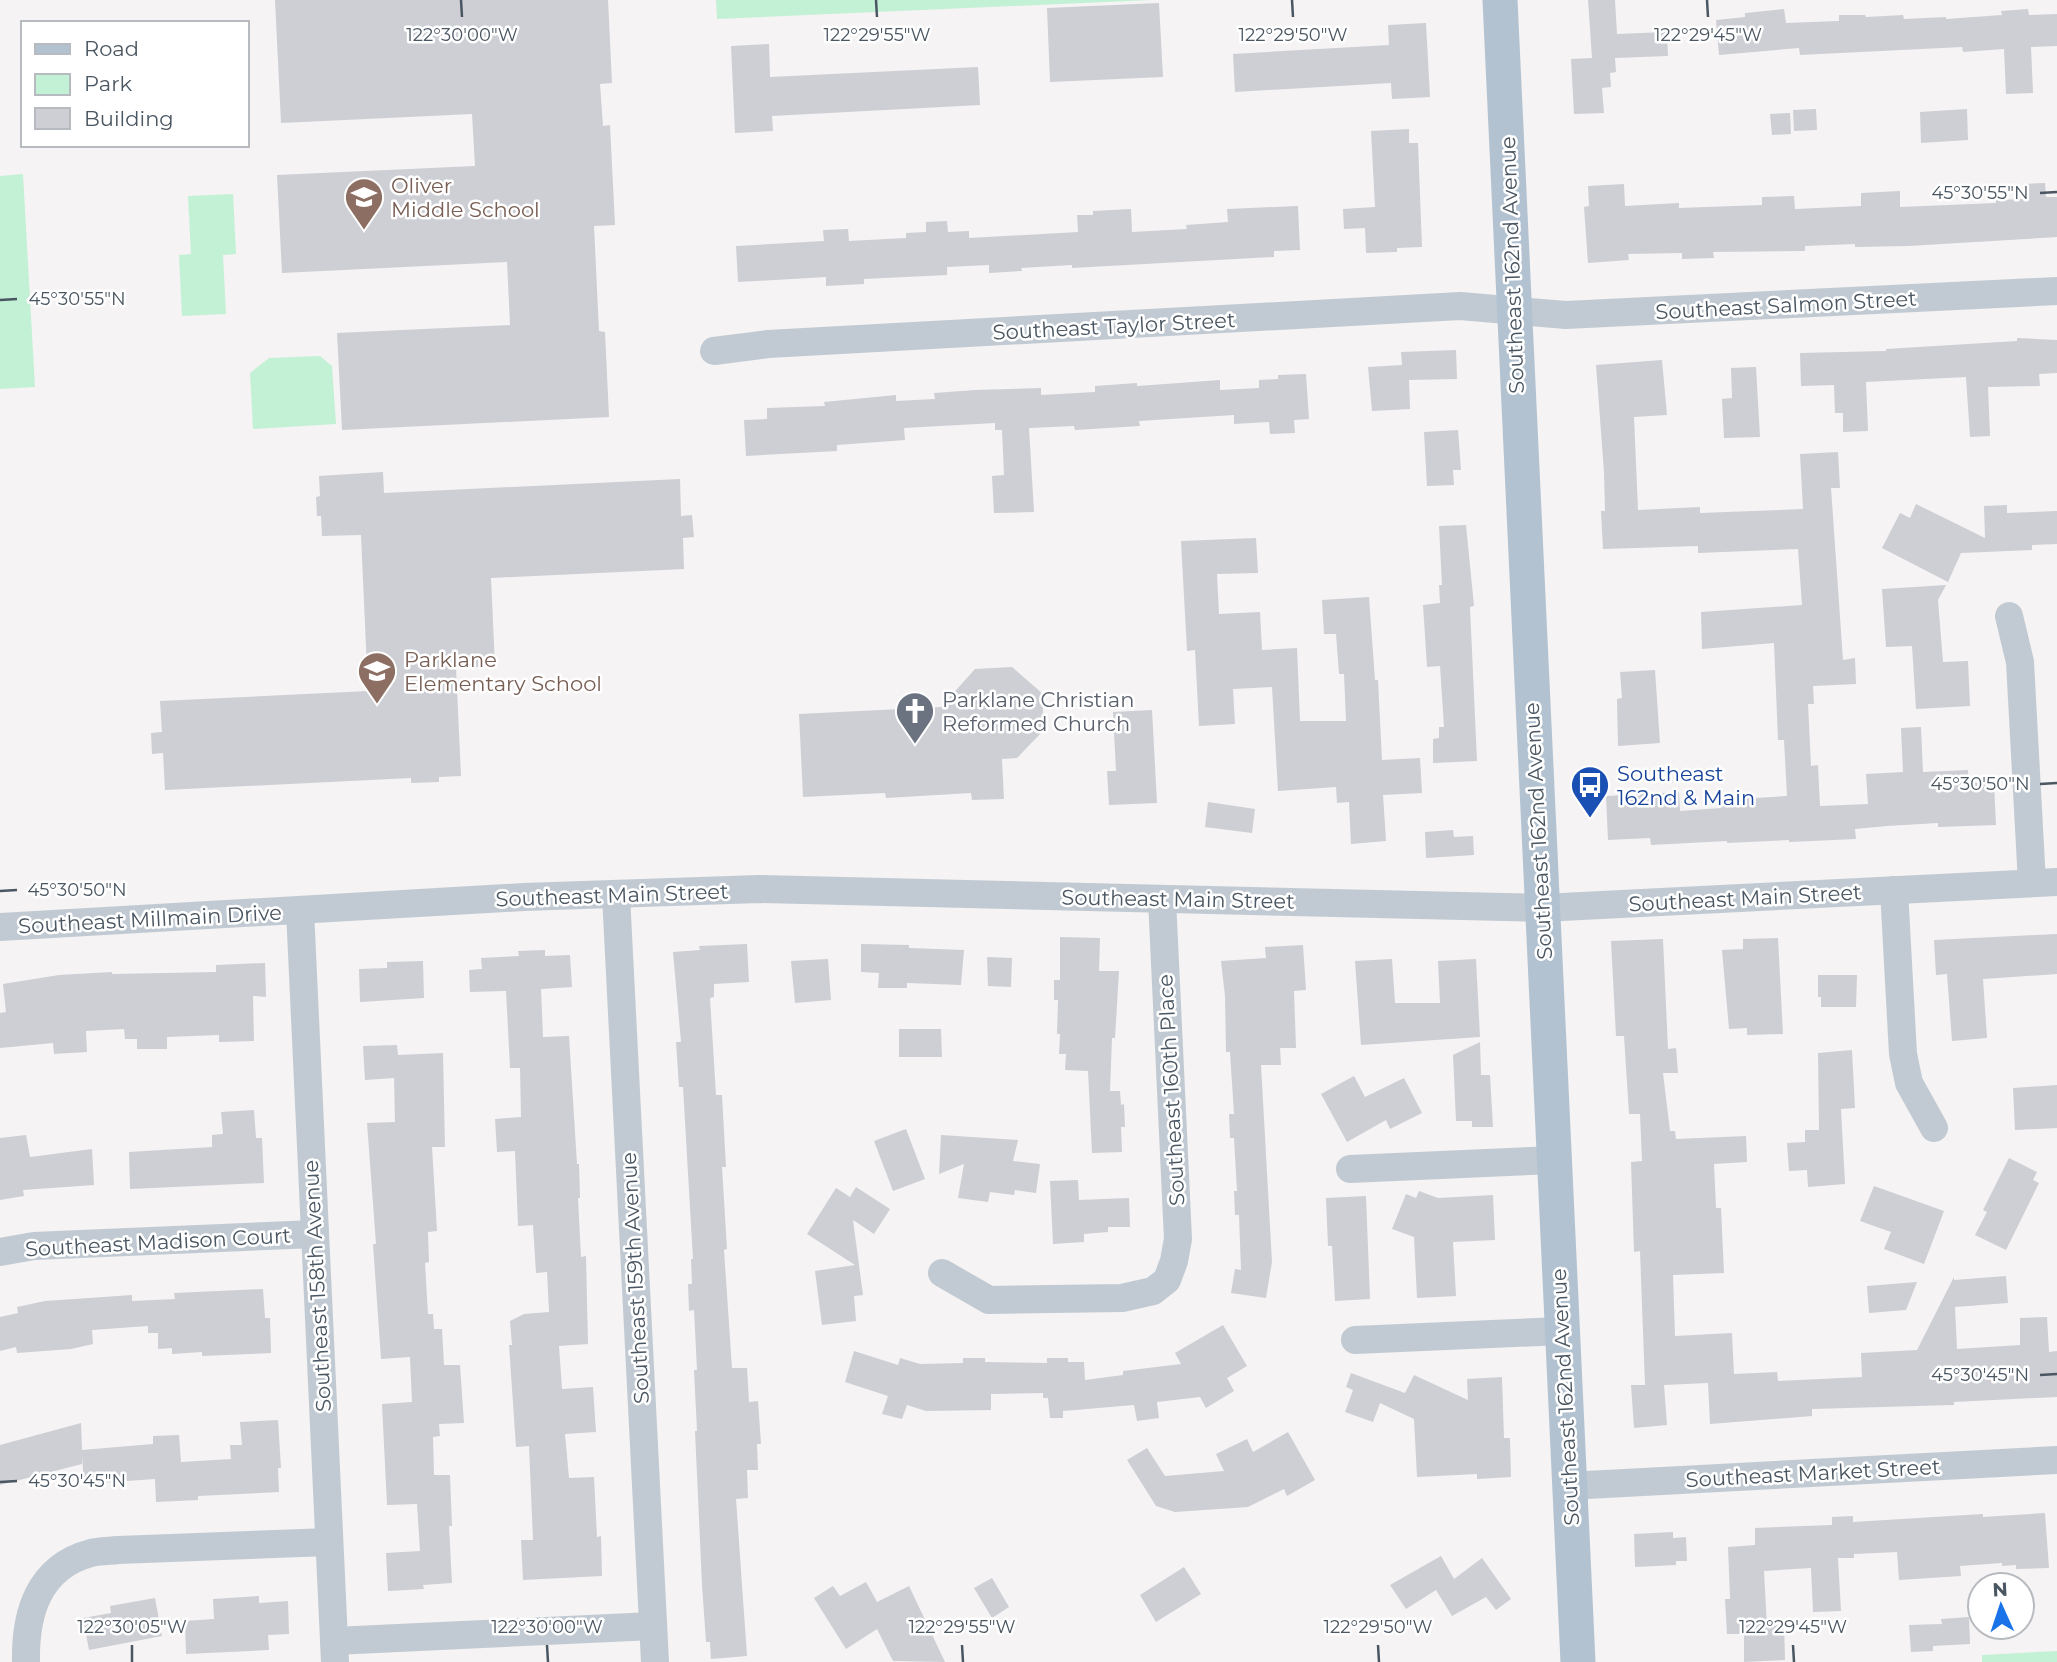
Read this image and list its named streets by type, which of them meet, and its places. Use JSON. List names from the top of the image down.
{
  "streets": {
    "main road": ["Southeast 162nd Avenue"],
    "street": [
      "Southeast Salmon Street",
      "Southeast Taylor Street",
      "Southeast Main Street",
      "Southeast Millmain Drive",
      "Southeast 160th Place",
      "Southeast Madison Court",
      "Southeast 159th Avenue",
      "Southeast 158th Avenue",
      "Southeast Market Street"
    ]
  },
  "crossings": [
    ["Southeast 162nd Avenue", "Southeast Salmon Street"],
    ["Southeast 162nd Avenue", "Southeast Taylor Street"],
    ["Southeast 162nd Avenue", "Southeast Main Street"],
    ["Southeast 162nd Avenue", "Southeast Market Street"],
    ["Southeast Salmon Street", "Southeast Taylor Street"],
    ["Southeast Main Street", "Southeast Millmain Drive"],
    ["Southeast Main Street", "Southeast 160th Place"],
    ["Southeast Main Street", "Southeast 159th Avenue"],
    ["Southeast Main Street", "Southeast 158th Avenue"],
    ["Southeast Millmain Drive", "Southeast 158th Avenue"],
    ["Southeast Madison Court", "Southeast 158th Avenue"]
  ],
  "places": {
    "school or university": ["Oliver Middle School", "Parklane Elementary School"],
    "church": ["Parklane Christian Reformed Church"],
    "bus stop": ["Southeast 162nd & Main"]
  },
  "legend": ["Road", "Park", "Building"],
  "north": "top",
  "coordinates": [
    "122°30'00\"W",
    "122°29'55\"W",
    "122°29'50\"W",
    "122°29'45\"W",
    "45°30'55\"N",
    "45°30'50\"N",
    "45°30'45\"N",
    "122°30'05\"W"
  ]
}
